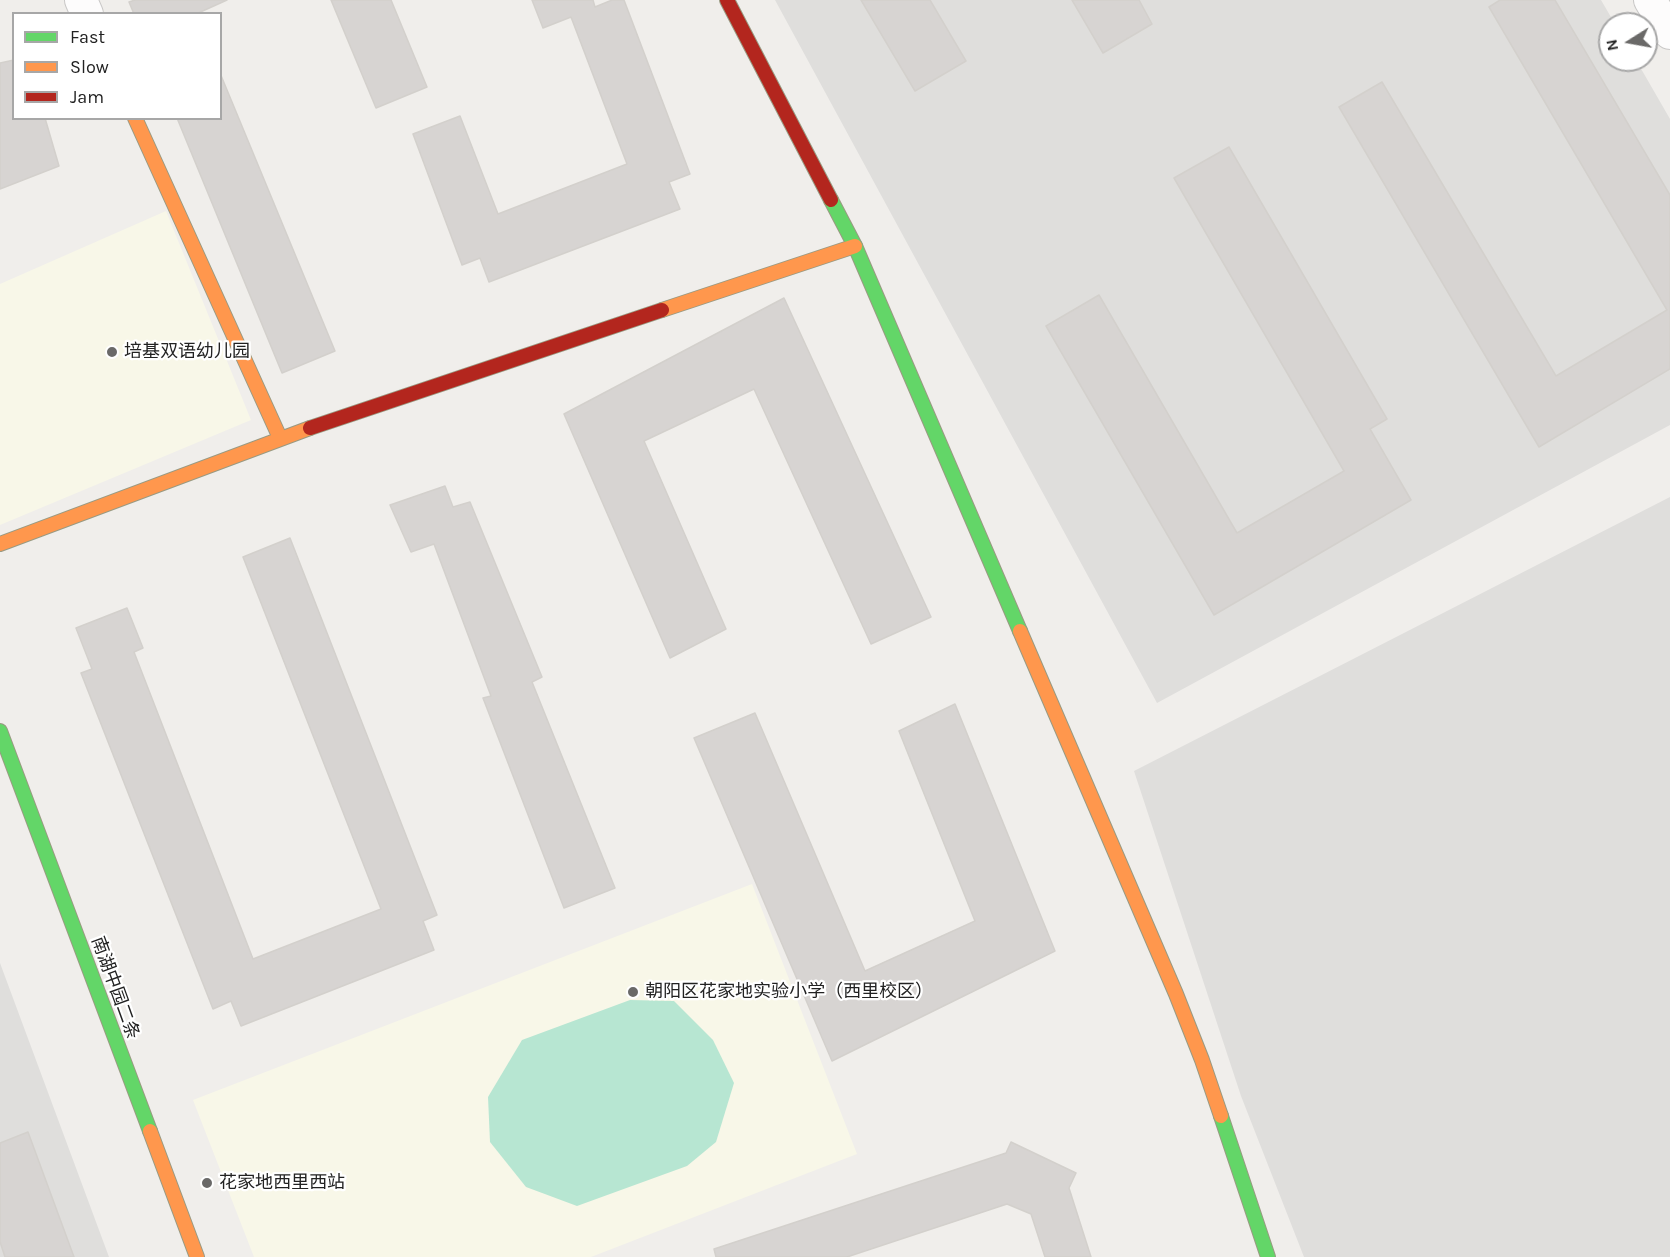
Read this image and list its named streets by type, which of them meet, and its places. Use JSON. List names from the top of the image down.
{
  "streets": {
    "street": ["南湖中园二条"]
  },
  "places": ["培基双语幼儿园", "朝阳区花家地实验小学（西里校区）", "花家地西里西站"],
  "legend": ["Fast", "Slow", "Jam"],
  "north": "left"
}
